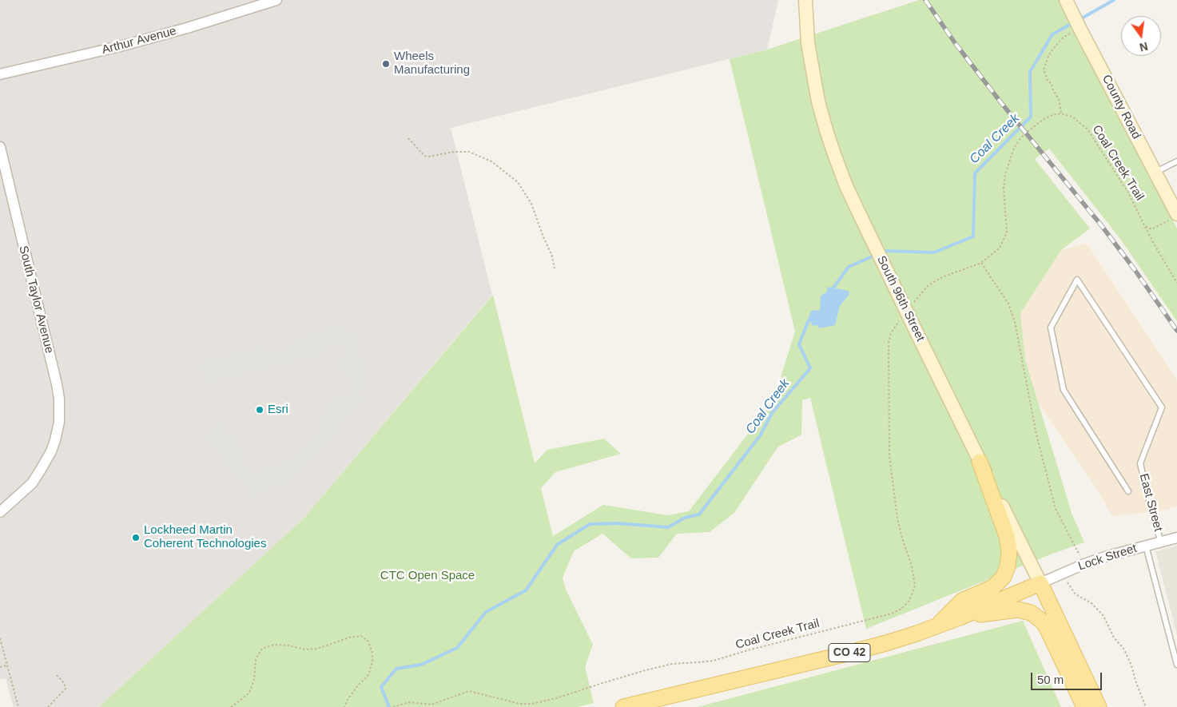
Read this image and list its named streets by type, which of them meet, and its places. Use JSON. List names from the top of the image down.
{
  "streets": {
    "main road": ["County Road", "South 96th Street", "CO 42"],
    "street": ["Arthur Avenue", "South Taylor Avenue", "Lock Street"],
    "lane": ["East Street"],
    "path": ["Coal Creek Trail"]
  },
  "crossings": [
    ["South 96th Street", "Lock Street"],
    ["South 96th Street", "CO 42"],
    ["East Street", "Lock Street"],
    ["Lock Street", "CO 42"]
  ],
  "water": ["Coal Creek"],
  "parks": ["CTC Open Space"],
  "places": ["Wheels Manufacturing", "Esri", "Lockheed Martin Coherent Technologies"],
  "scale_bar": "50 m",
  "north": "bottom"
}
